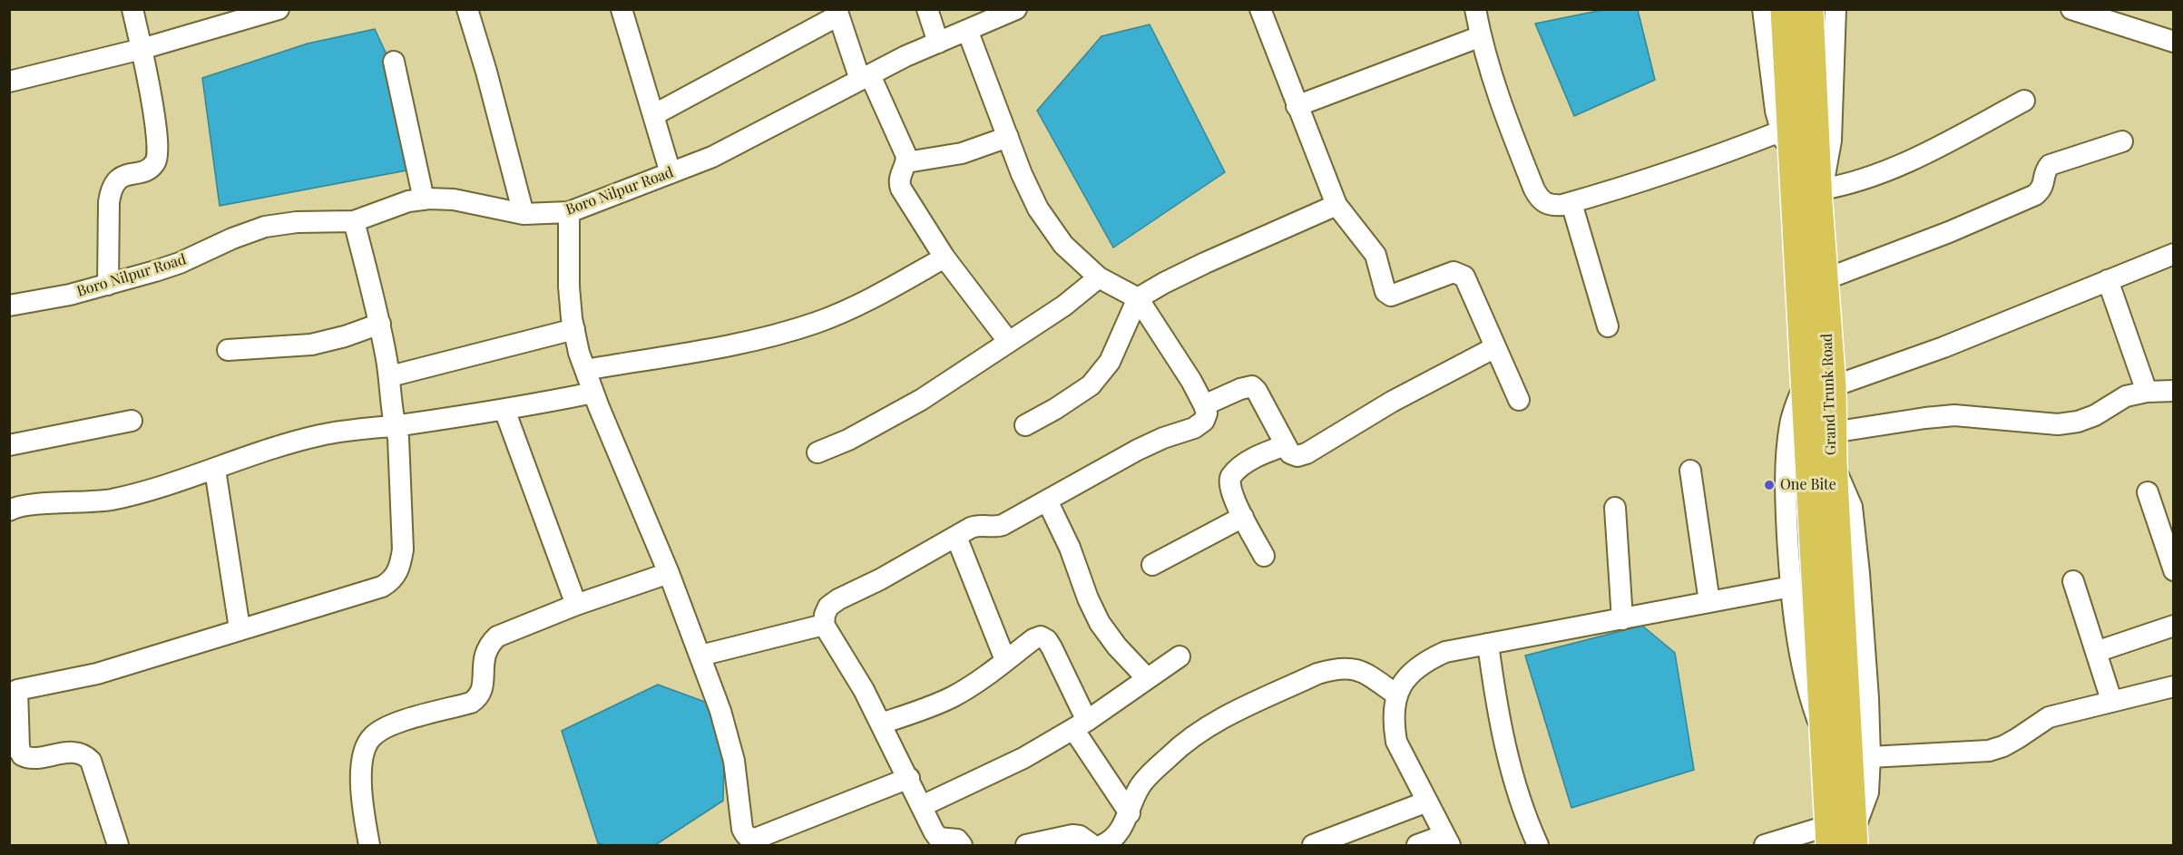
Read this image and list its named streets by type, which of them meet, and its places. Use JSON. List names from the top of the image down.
{
  "streets": {
    "highway": ["Grand Trunk Road"],
    "street": ["Boro Nilpur Road"]
  },
  "places": ["One Bite"]
}
